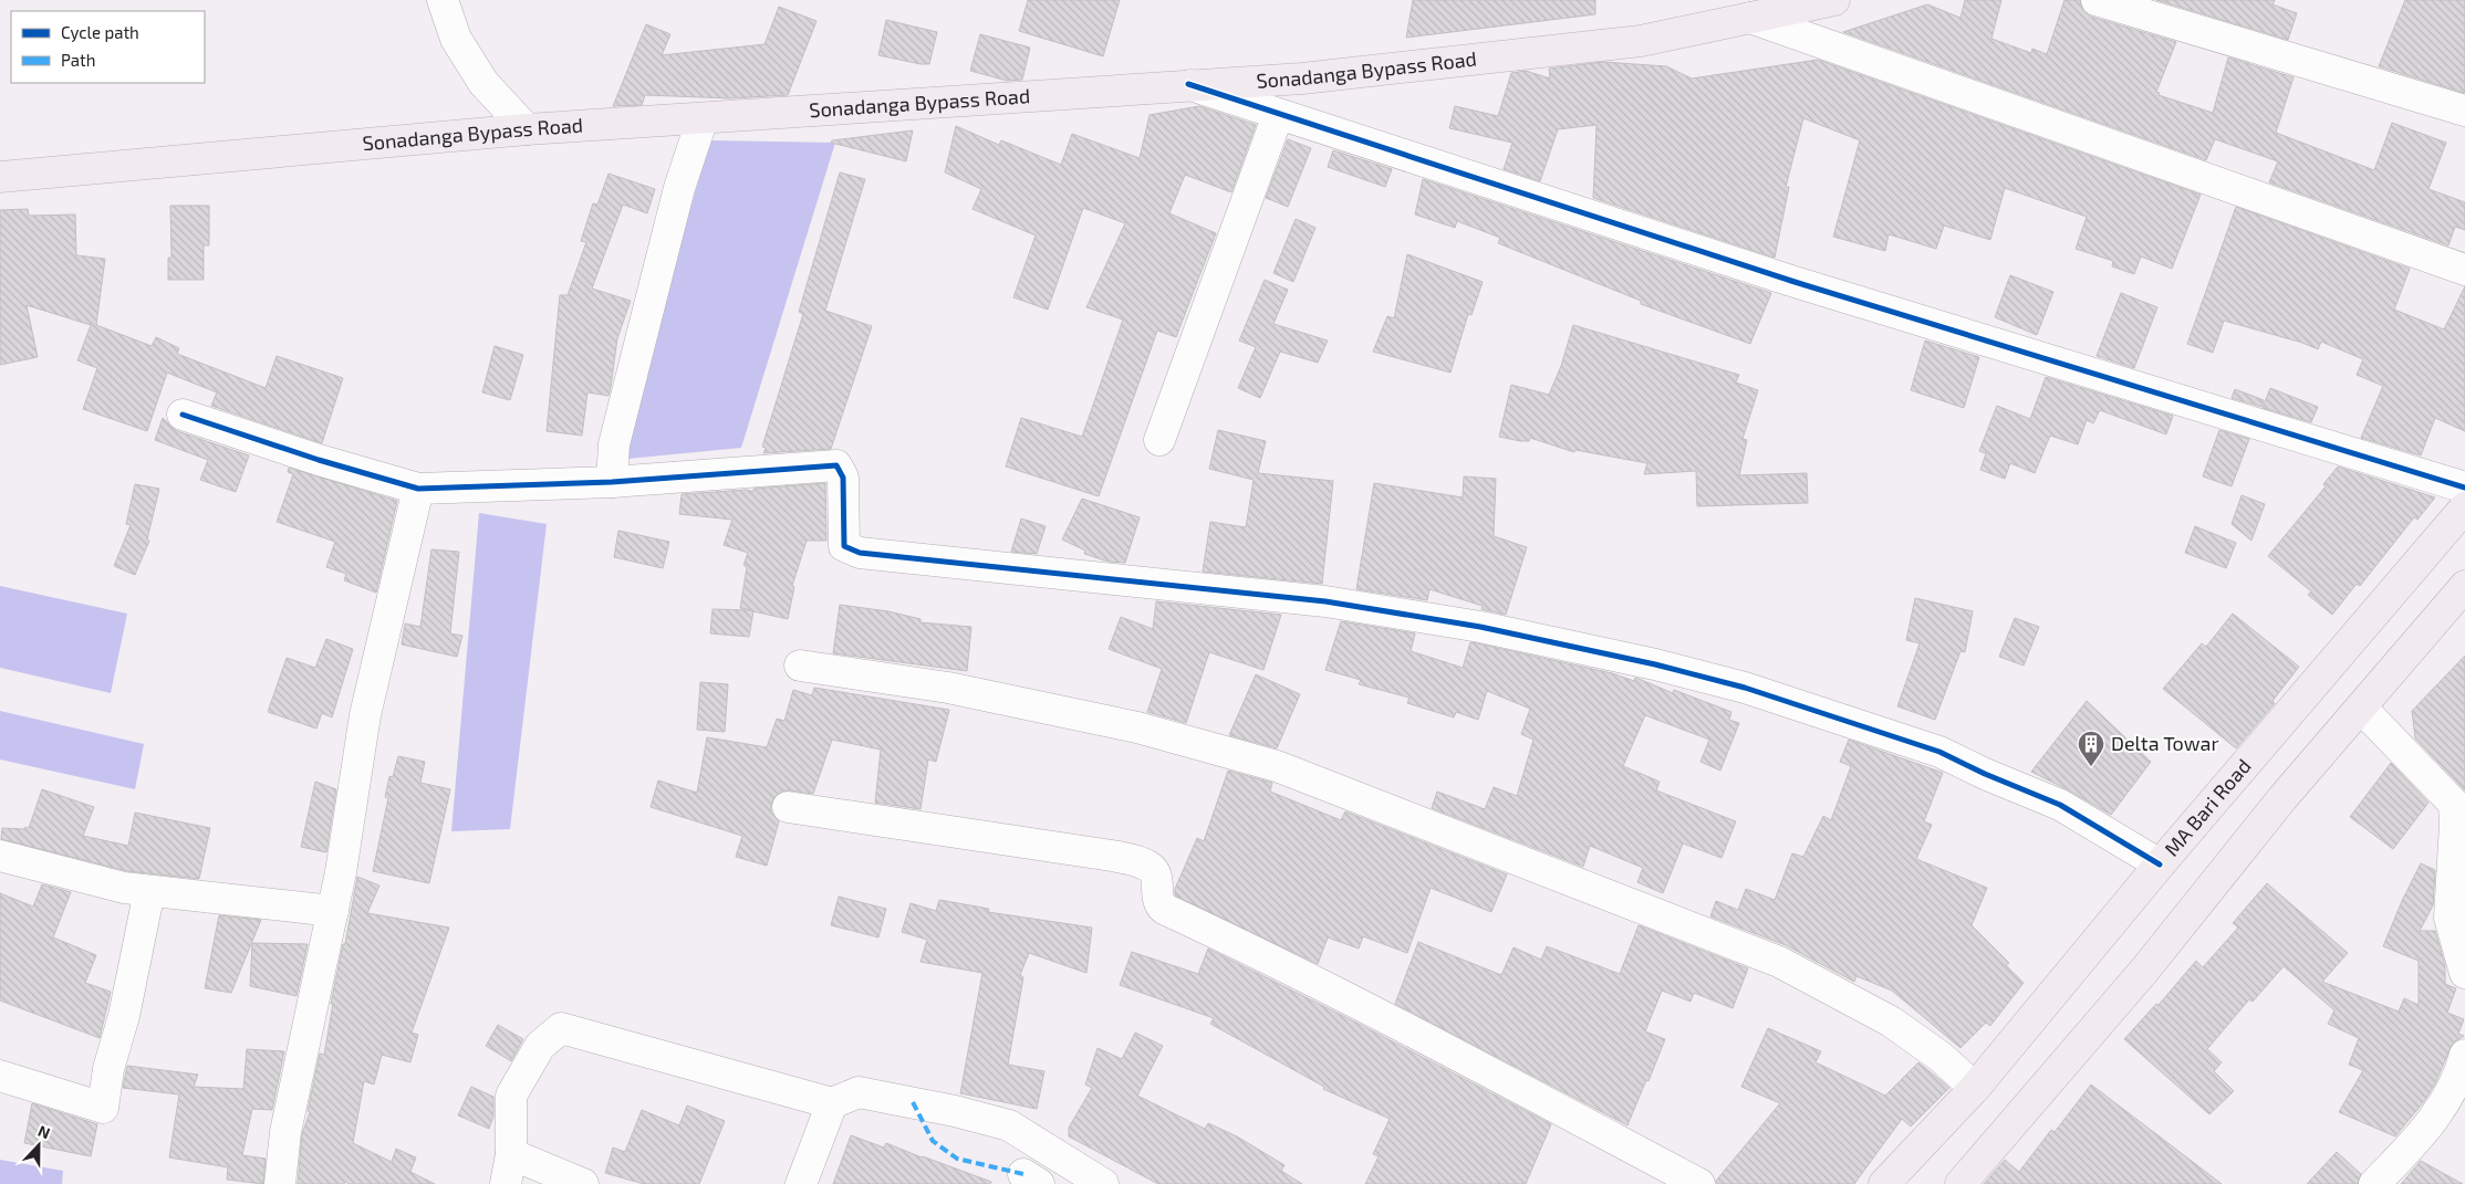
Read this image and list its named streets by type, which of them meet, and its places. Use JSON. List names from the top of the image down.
{
  "streets": {
    "main road": ["Sonadanga Bypass Road", "MA Bari Road"]
  },
  "places": {
    "building": ["Delta Towar"]
  },
  "legend": ["Cycle path", "Path"],
  "north": "top"
}
